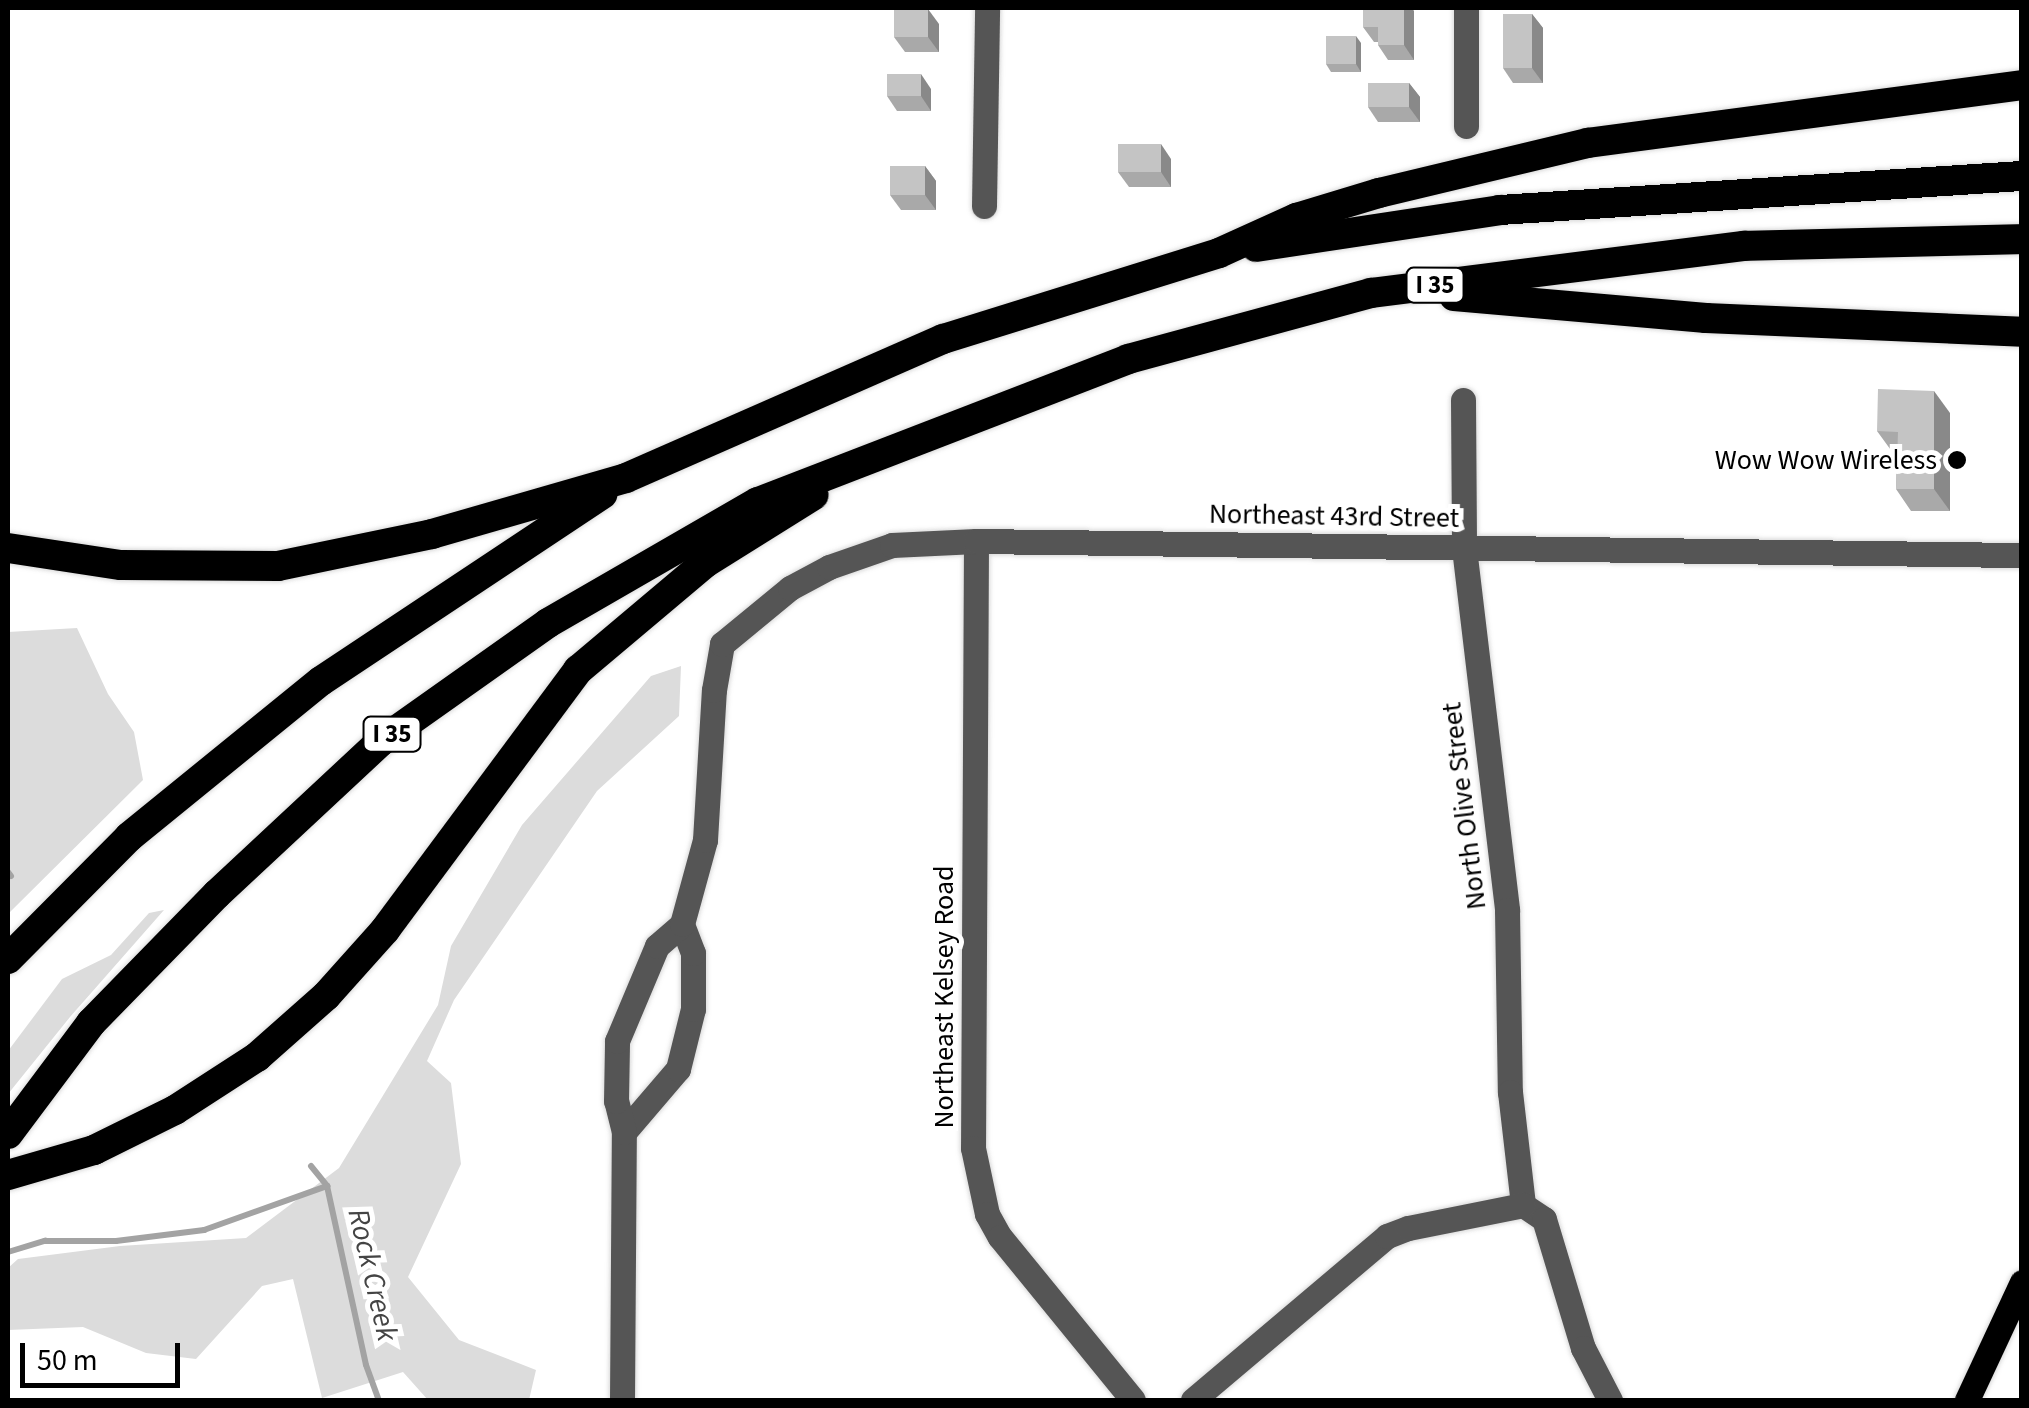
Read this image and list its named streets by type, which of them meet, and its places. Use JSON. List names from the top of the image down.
{
  "streets": {
    "highway": ["I 35"],
    "street": ["Northeast 43rd Street", "North Olive Street", "Northeast Kelsey Road"]
  },
  "crossings": [
    ["Northeast 43rd Street", "North Olive Street"],
    ["Northeast 43rd Street", "Northeast Kelsey Road"]
  ],
  "water": ["Rock Creek"],
  "places": ["Wow Wow Wireless"],
  "scale_bar": "50 m"
}
